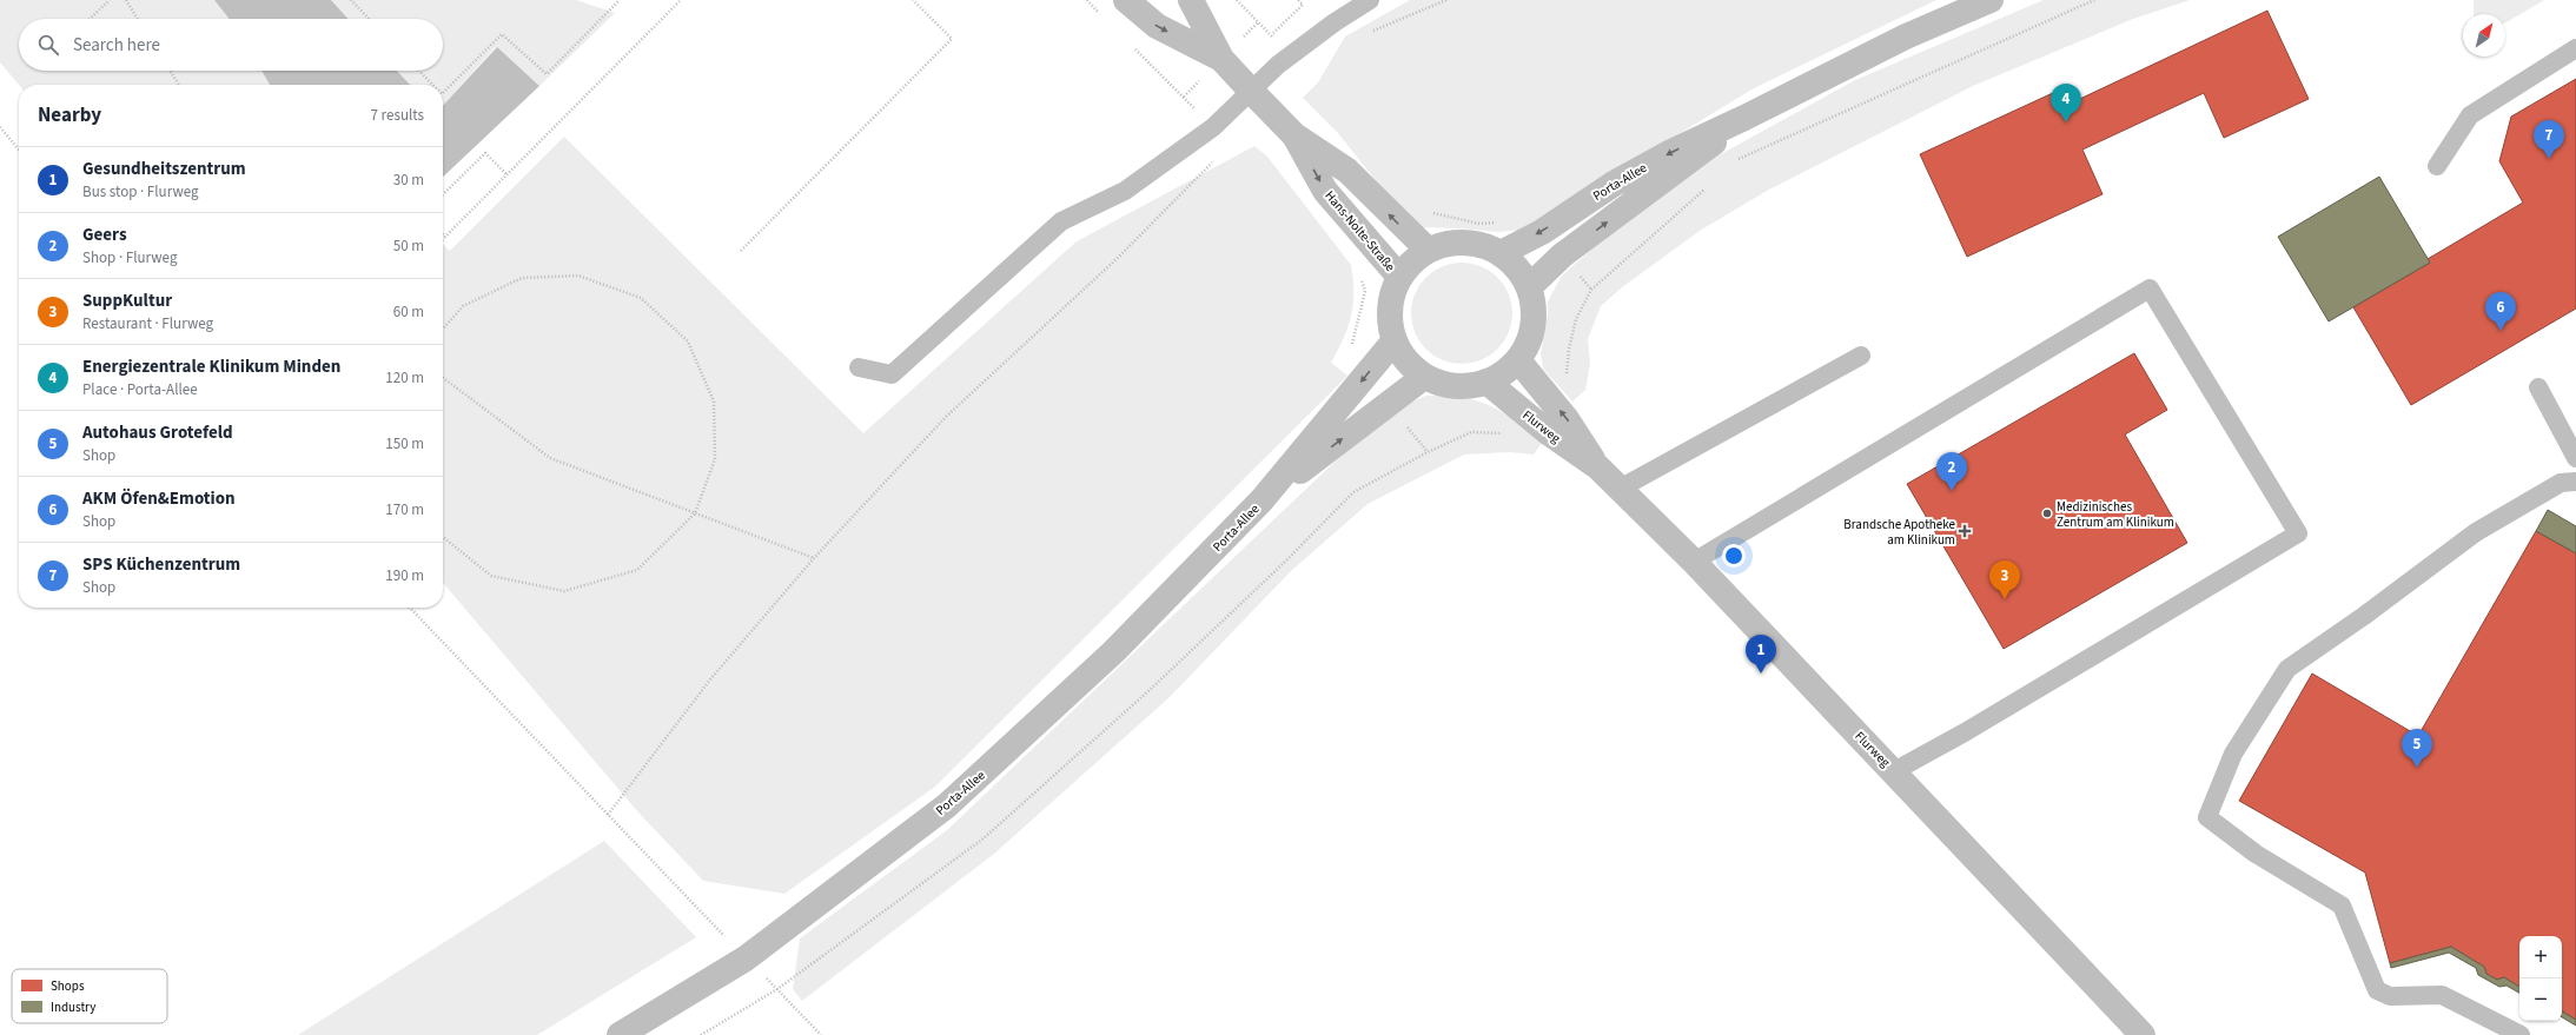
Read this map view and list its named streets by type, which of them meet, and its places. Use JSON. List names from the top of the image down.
{
  "streets": {
    "street": ["Porta-Allee", "Hans-Nolte-Straße", "Flurweg"]
  },
  "crossings": [
    ["Porta-Allee", "Hans-Nolte-Straße"],
    ["Porta-Allee", "Flurweg"],
    ["Hans-Nolte-Straße", "Flurweg"]
  ],
  "places": {
    "other": ["Medizinisches Zentrum am Klinikum"],
    "health": ["Brandsche Apotheke am Klinikum"]
  },
  "legend": ["Shops", "Industry"],
  "north": "top right",
  "page": {
    "search": "Search here",
    "pins": [
      "4",
      "7",
      "6",
      "2",
      "3",
      "1",
      "5"
    ],
    "heading": ["Nearby", "7 results"],
    "list": [
      {
        "mark": "1",
        "name": "Gesundheitszentrum",
        "note": "Bus stop · Flurweg",
        "value": "30 m"
      },
      {
        "mark": "2",
        "name": "Geers",
        "note": "Shop · Flurweg",
        "value": "50 m"
      },
      {
        "mark": "3",
        "name": "SuppKultur",
        "note": "Restaurant · Flurweg",
        "value": "60 m"
      },
      {
        "mark": "4",
        "name": "Energiezentrale Klinikum Minden",
        "note": "Place · Porta-Allee",
        "value": "120 m"
      },
      {
        "mark": "5",
        "name": "Autohaus Grotefeld",
        "note": "Shop",
        "value": "150 m"
      },
      {
        "mark": "6",
        "name": "AKM Öfen&Emotion",
        "note": "Shop",
        "value": "170 m"
      },
      {
        "mark": "7",
        "name": "SPS Küchenzentrum",
        "note": "Shop",
        "value": "190 m"
      }
    ],
    "map_buttons": ["+", "−"]
  }
}
